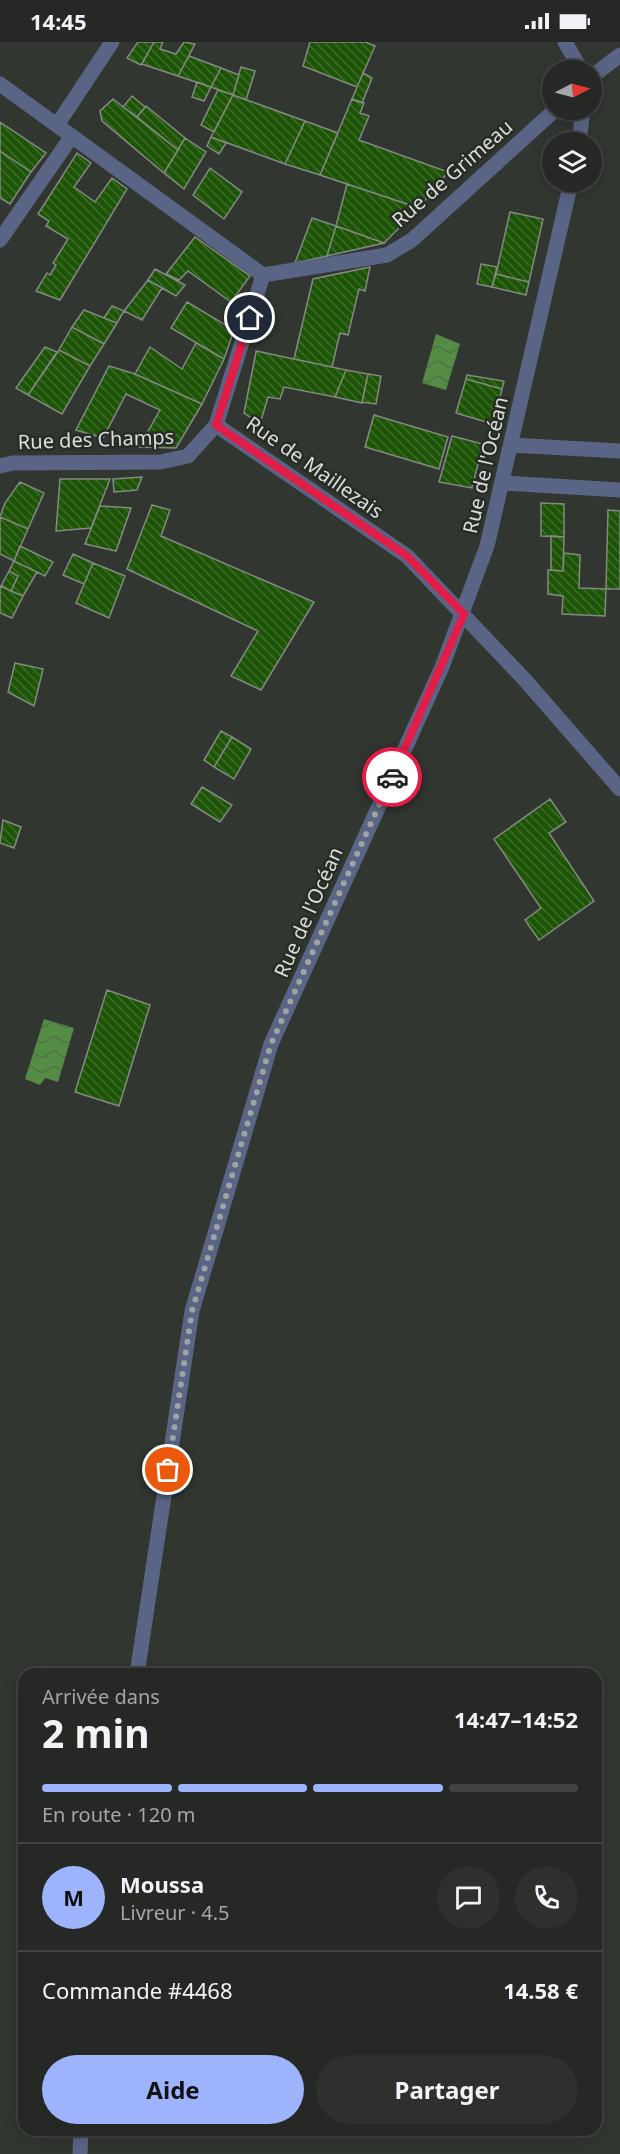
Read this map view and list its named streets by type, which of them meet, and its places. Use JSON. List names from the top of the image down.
{
  "streets": {
    "street": [
      "Rue de Grimeau",
      "Rue des Champs",
      "Rue de l'Océan",
      "Rue de Maillezais"
    ]
  },
  "crossings": [
    ["Rue de Grimeau", "Rue de Maillezais"],
    ["Rue des Champs", "Rue de Maillezais"],
    ["Rue de l'Océan", "Rue de Maillezais"]
  ],
  "north": "right",
  "page": {
    "status": "14:45",
    "heading": ["2 min", "Arrivée dans", "14:47–14:52"],
    "panel": [
      "Moussa",
      "Livreur · 4.5",
      "Commande #4468",
      "14.58 €"
    ],
    "bar": "En route · 120 m",
    "round": "M",
    "buttons": ["Aide", "Partager"]
  }
}
